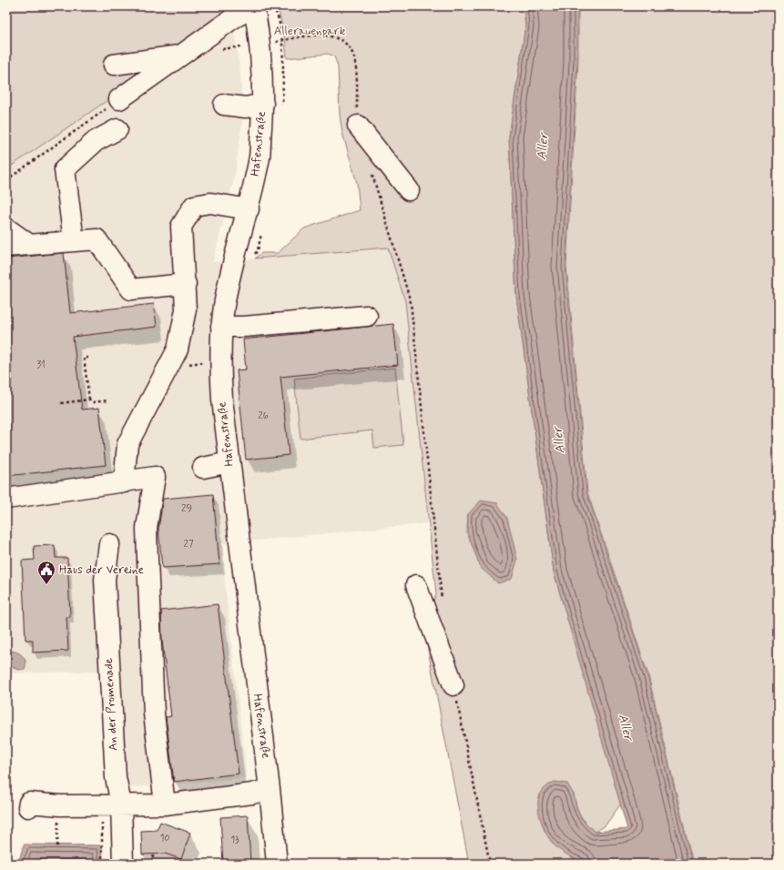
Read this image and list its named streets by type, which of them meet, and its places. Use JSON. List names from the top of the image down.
{
  "streets": {
    "street": ["Hafenstraße", "An der Promenade"]
  },
  "water": ["Aller"],
  "parks": ["Allerauenpark"],
  "places": {
    "public building": ["Haus der Vereine"]
  },
  "house_numbers": [
    "31",
    "26",
    "29",
    "27",
    "10",
    "13"
  ]
}
